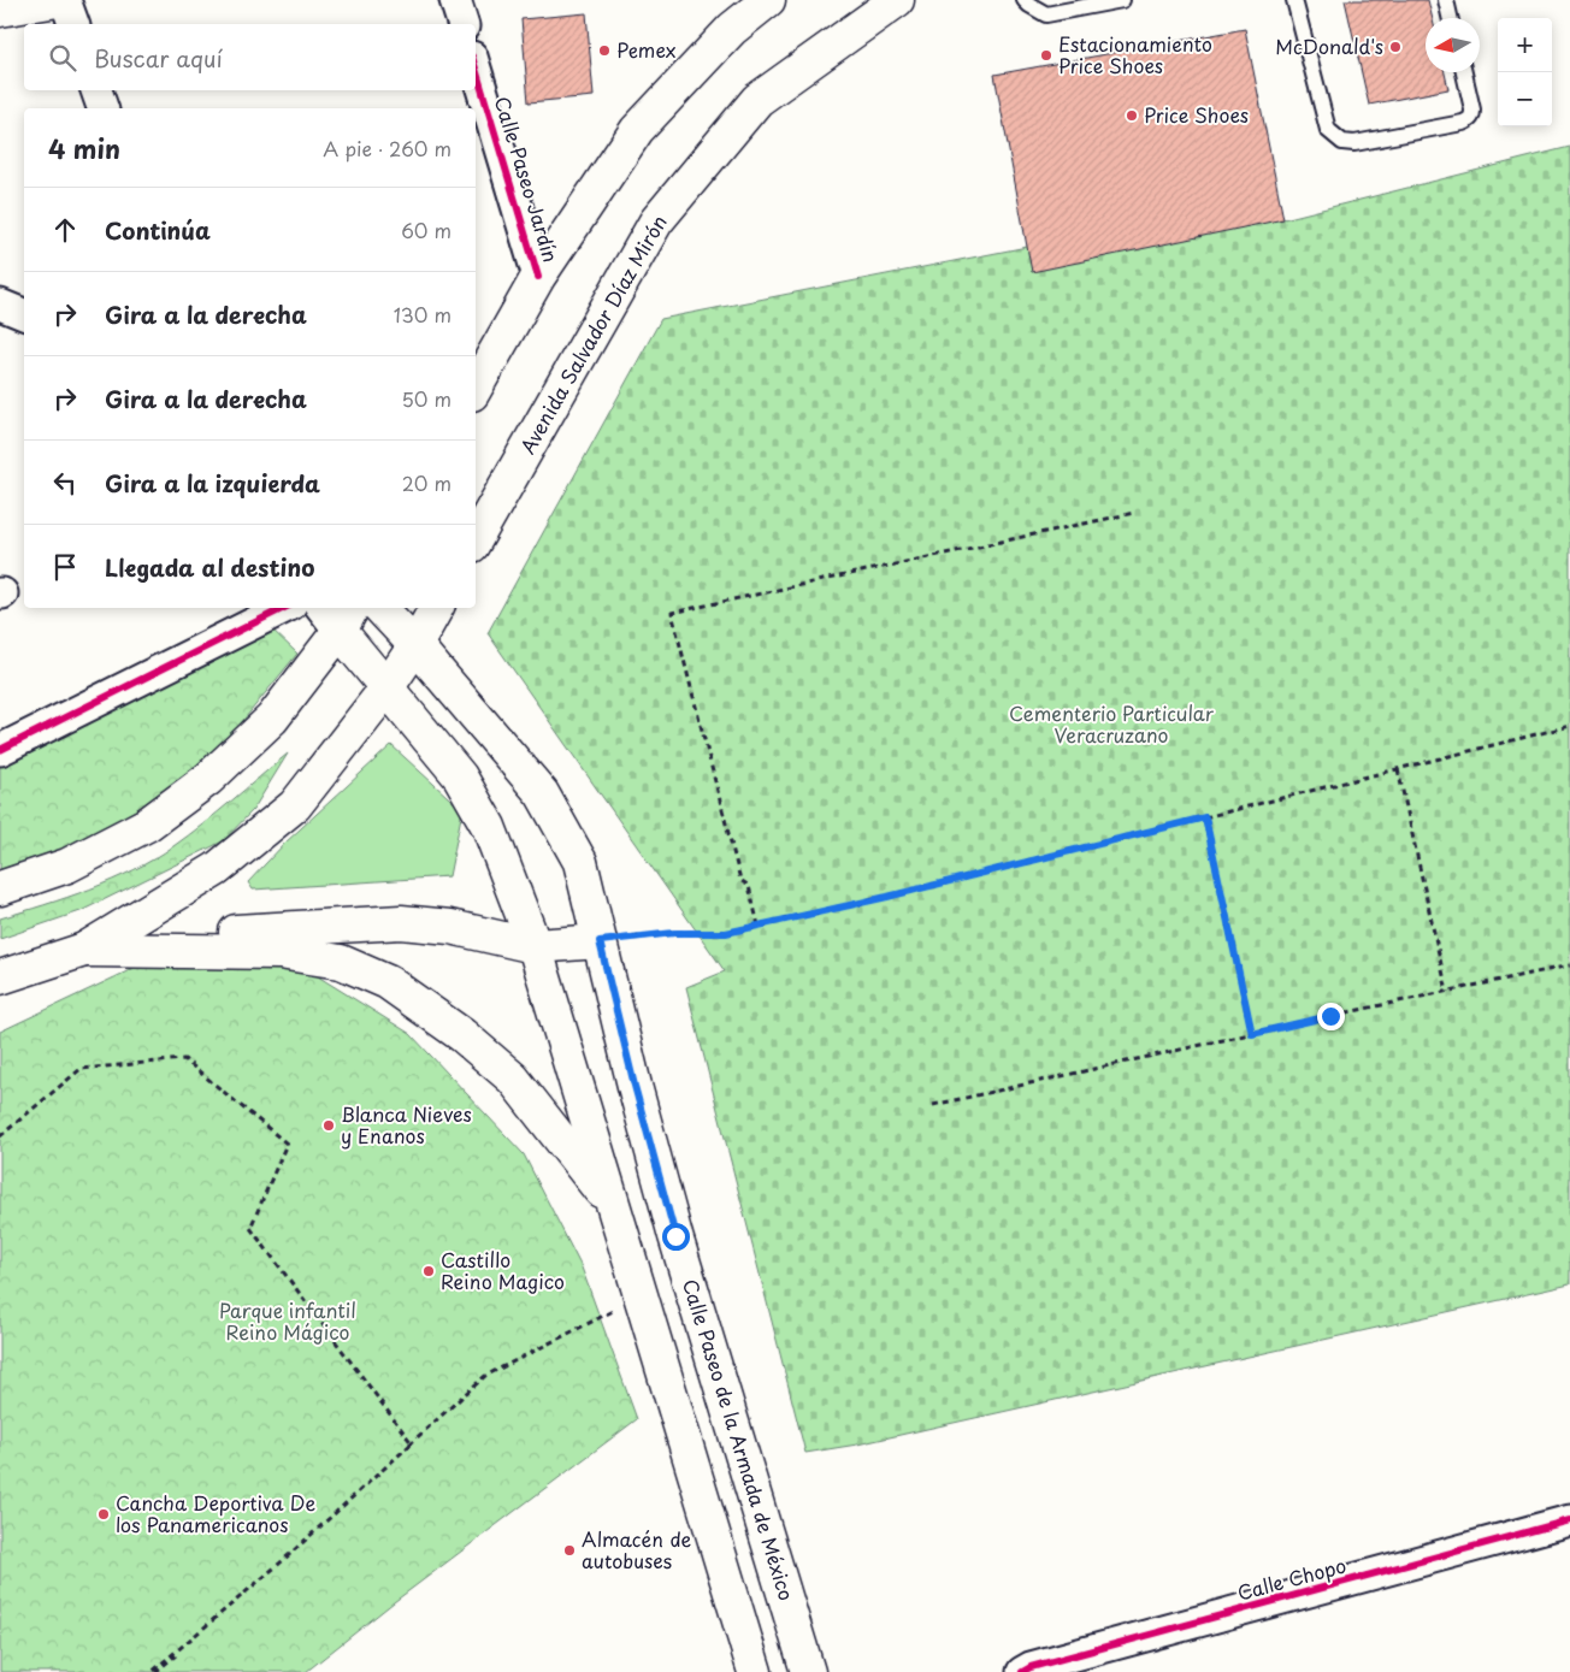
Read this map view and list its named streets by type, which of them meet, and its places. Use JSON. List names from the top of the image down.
{
  "streets": {
    "main road": ["Avenida Salvador Díaz Mirón", "Calle Paseo de la Armada de México"],
    "street": ["Calle Paseo Jardín", "Calle Chopo"]
  },
  "parks": ["Cementerio Particular Veracruzano", "Parque infantil Reino Mágico"],
  "places": [
    "McDonald's",
    "Pemex",
    "Estacionamiento Price Shoes",
    "Price Shoes",
    "Blanca Nieves y Enanos",
    "Castillo Reino Magico",
    "Cancha Deportiva De los Panamericanos",
    "Almacén de autobuses"
  ],
  "north": "left",
  "page": {
    "map_buttons": ["+", "−"],
    "search": "Buscar aquí",
    "heading": ["4 min", "A pie · 260 m"],
    "list": [
      ["Continúa", "60 m"],
      ["Gira a la derecha", "130 m"],
      ["Gira a la derecha", "50 m"],
      ["Gira a la izquierda", "20 m"],
      "Llegada al destino"
    ]
  }
}
